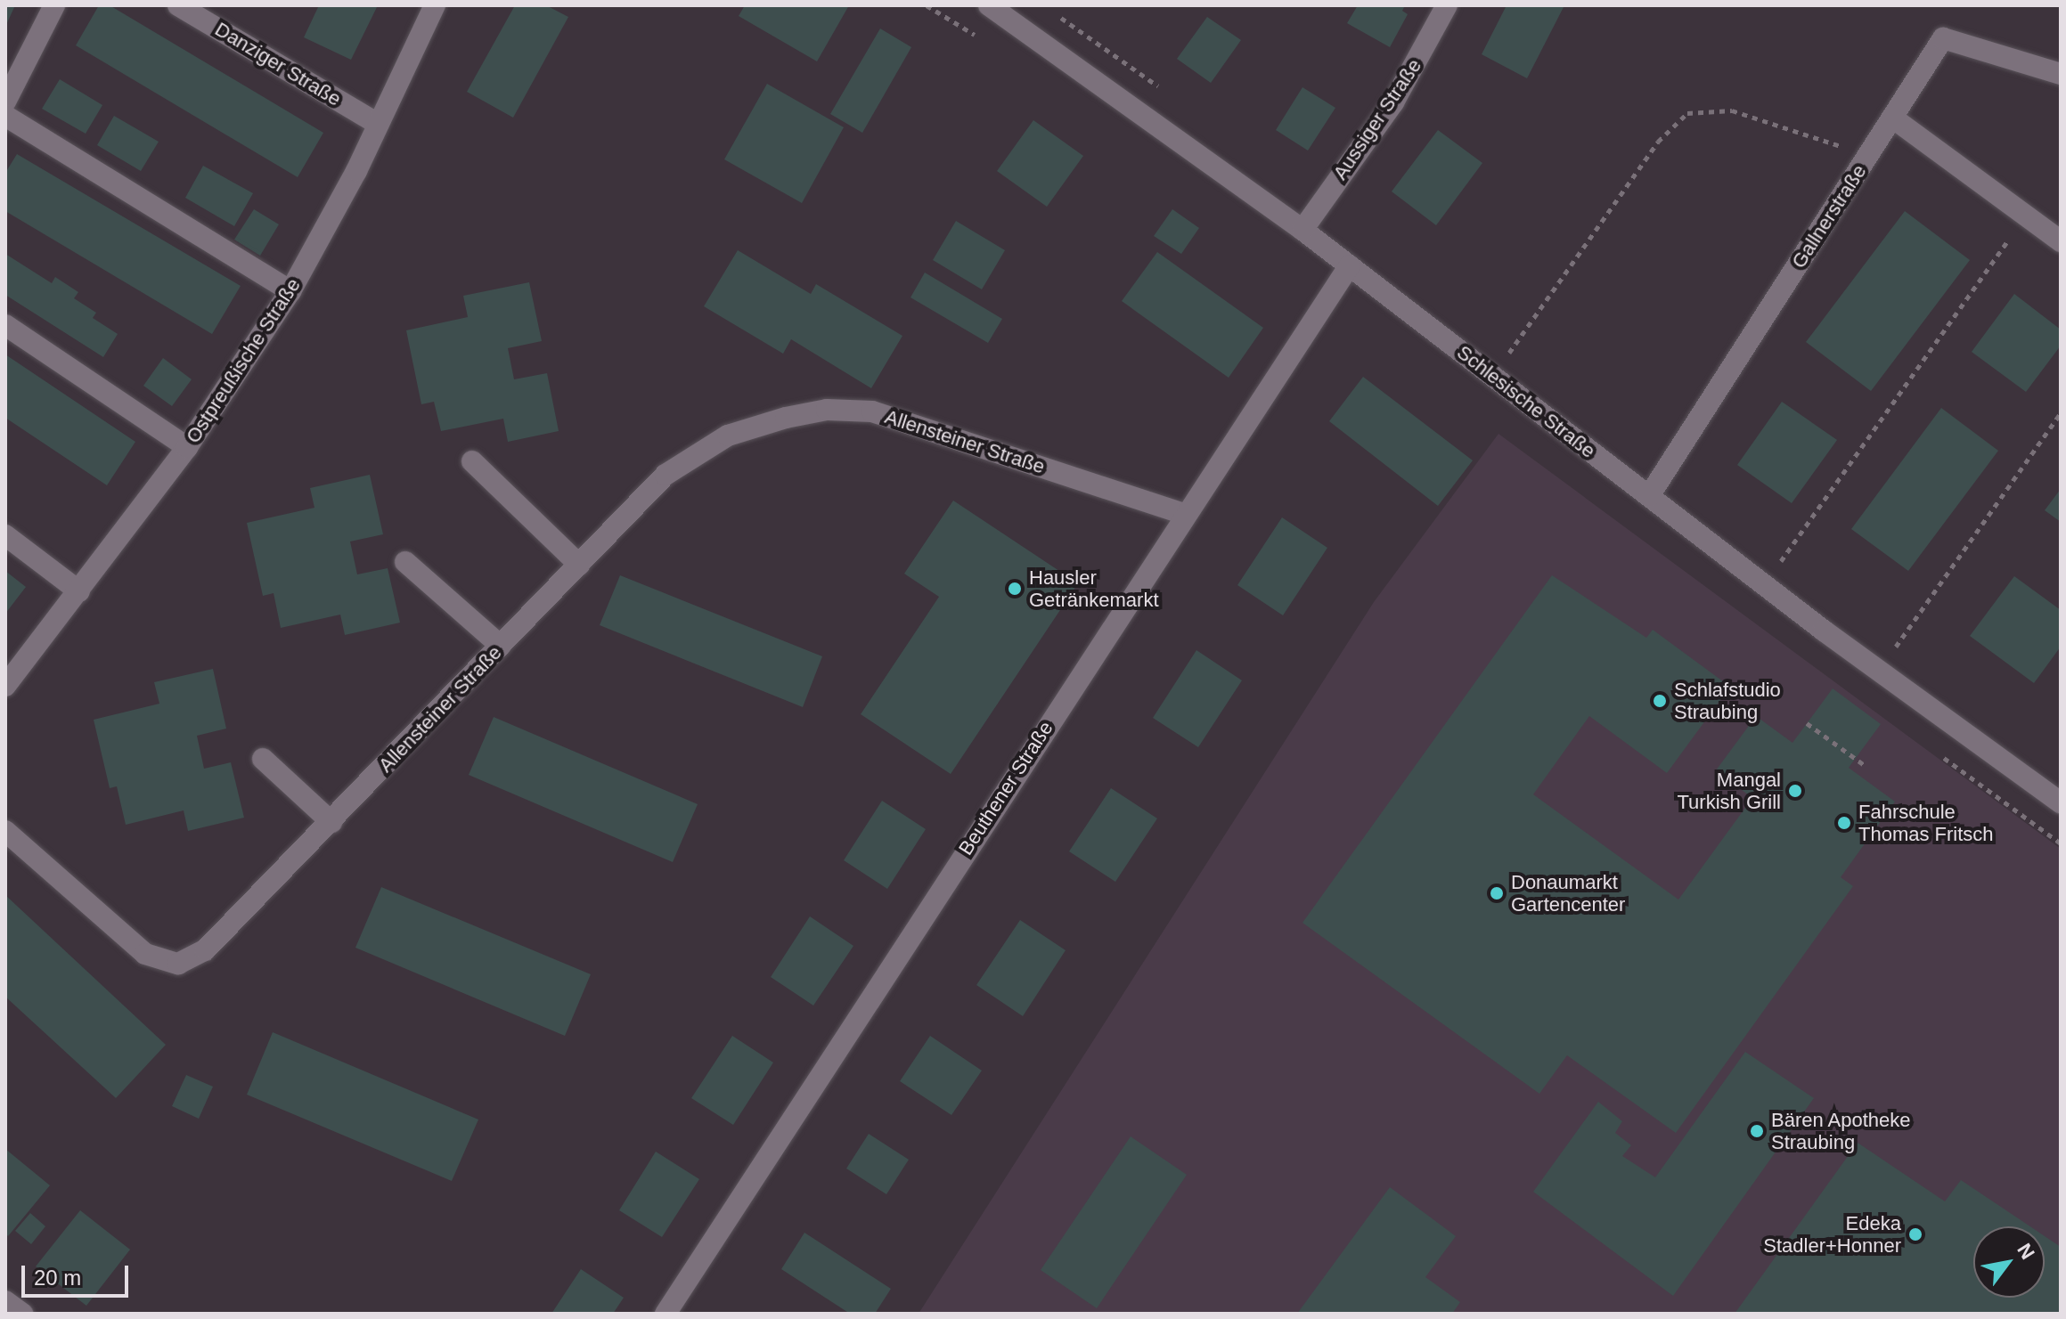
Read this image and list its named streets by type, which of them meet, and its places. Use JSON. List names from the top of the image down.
{
  "streets": {
    "street": [
      "Danziger Straße",
      "Aussiger Straße",
      "Gallnerstraße",
      "Ostpreußische Straße",
      "Schlesische Straße",
      "Allensteiner Straße",
      "Beuthener Straße"
    ]
  },
  "crossings": [
    ["Danziger Straße", "Ostpreußische Straße"],
    ["Aussiger Straße", "Schlesische Straße"],
    ["Gallnerstraße", "Schlesische Straße"],
    ["Schlesische Straße", "Beuthener Straße"],
    ["Allensteiner Straße", "Beuthener Straße"]
  ],
  "places": [
    "Hausler Getränkemarkt",
    "Schlafstudio Straubing",
    "Mangal Turkish Grill",
    "Fahrschule Thomas Fritsch",
    "Donaumarkt Gartencenter",
    "Bären Apotheke Straubing",
    "Edeka Stadler+Honner"
  ],
  "scale_bar": "20 m",
  "north": "top right"
}
